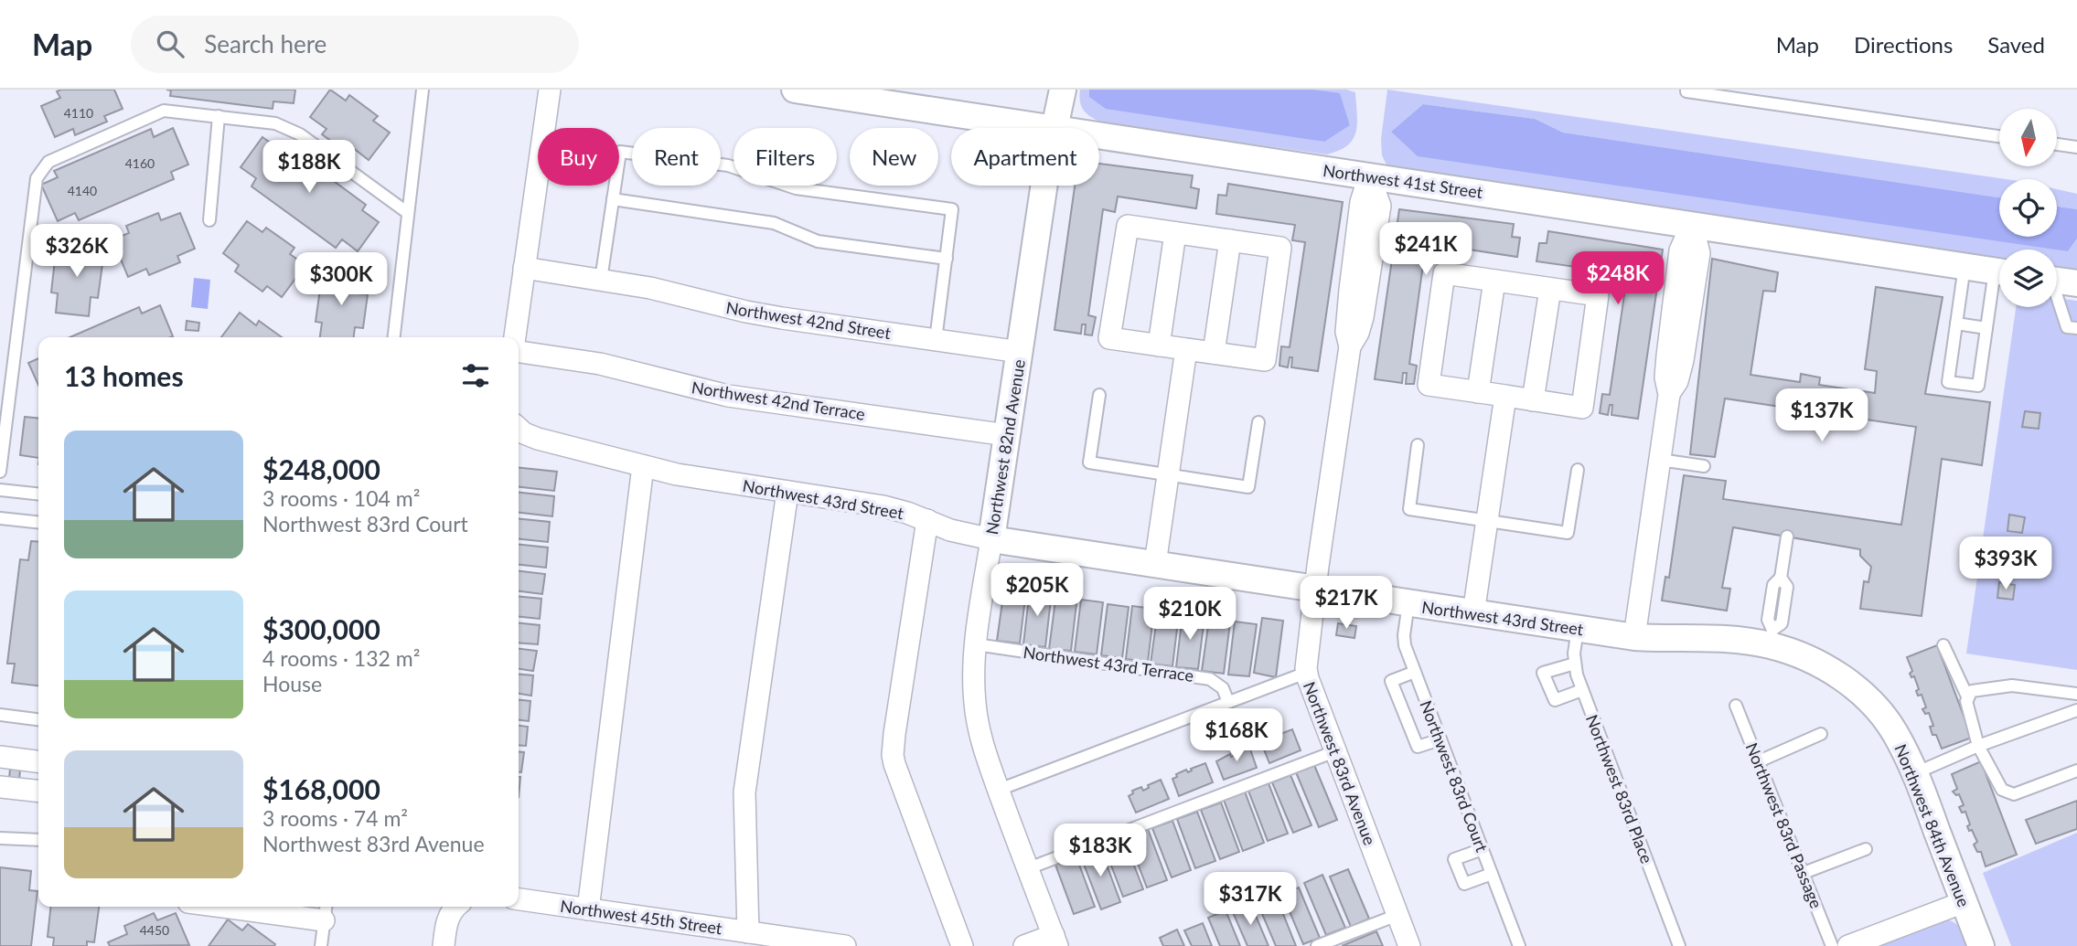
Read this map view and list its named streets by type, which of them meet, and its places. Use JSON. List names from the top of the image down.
{
  "streets": {
    "street": [
      "Northwest 41st Street",
      "Northwest 42nd Street",
      "Northwest 42nd Terrace",
      "Northwest 82nd Avenue",
      "Northwest 43rd Street",
      "Northwest 83rd Avenue",
      "Northwest 84th Avenue",
      "Northwest 45th Street"
    ],
    "lane": [
      "Northwest 43rd Terrace",
      "Northwest 83rd Court",
      "Northwest 83rd Place",
      "Northwest 83rd Passage"
    ]
  },
  "crossings": [
    ["Northwest 41st Street", "Northwest 83rd Avenue"],
    ["Northwest 42nd Street", "Northwest 82nd Avenue"],
    ["Northwest 42nd Terrace", "Northwest 82nd Avenue"],
    ["Northwest 82nd Avenue", "Northwest 43rd Street"],
    ["Northwest 82nd Avenue", "Northwest 43rd Terrace"],
    ["Northwest 43rd Street", "Northwest 83rd Avenue"],
    ["Northwest 43rd Street", "Northwest 83rd Court"],
    ["Northwest 43rd Street", "Northwest 83rd Place"],
    ["Northwest 43rd Street", "Northwest 84th Avenue"]
  ],
  "house_numbers": [
    "4110",
    "4160",
    "4140",
    "4450"
  ],
  "north": "bottom",
  "page": {
    "header": "Map",
    "search": "Search here",
    "nav": ["Map", "Directions", "Saved"],
    "chip": [
      "Buy",
      "Rent",
      "Filters",
      "New",
      "Apartment"
    ],
    "price": [
      "$188K",
      "$241K",
      "$326K",
      "$248K",
      "$300K",
      "$137K",
      "$393K",
      "$205K",
      "$217K",
      "$210K",
      "$168K",
      "$183K",
      "$317K"
    ],
    "heading": "13 homes",
    "list": [
      {
        "name": "$248,000",
        "note": "3 rooms · 104 m² · Northwest 83rd Court"
      },
      {
        "name": "$300,000",
        "note": "4 rooms · 132 m² · House"
      },
      {
        "name": "$168,000",
        "note": "3 rooms · 74 m² · Northwest 83rd Avenue"
      }
    ]
  }
}
